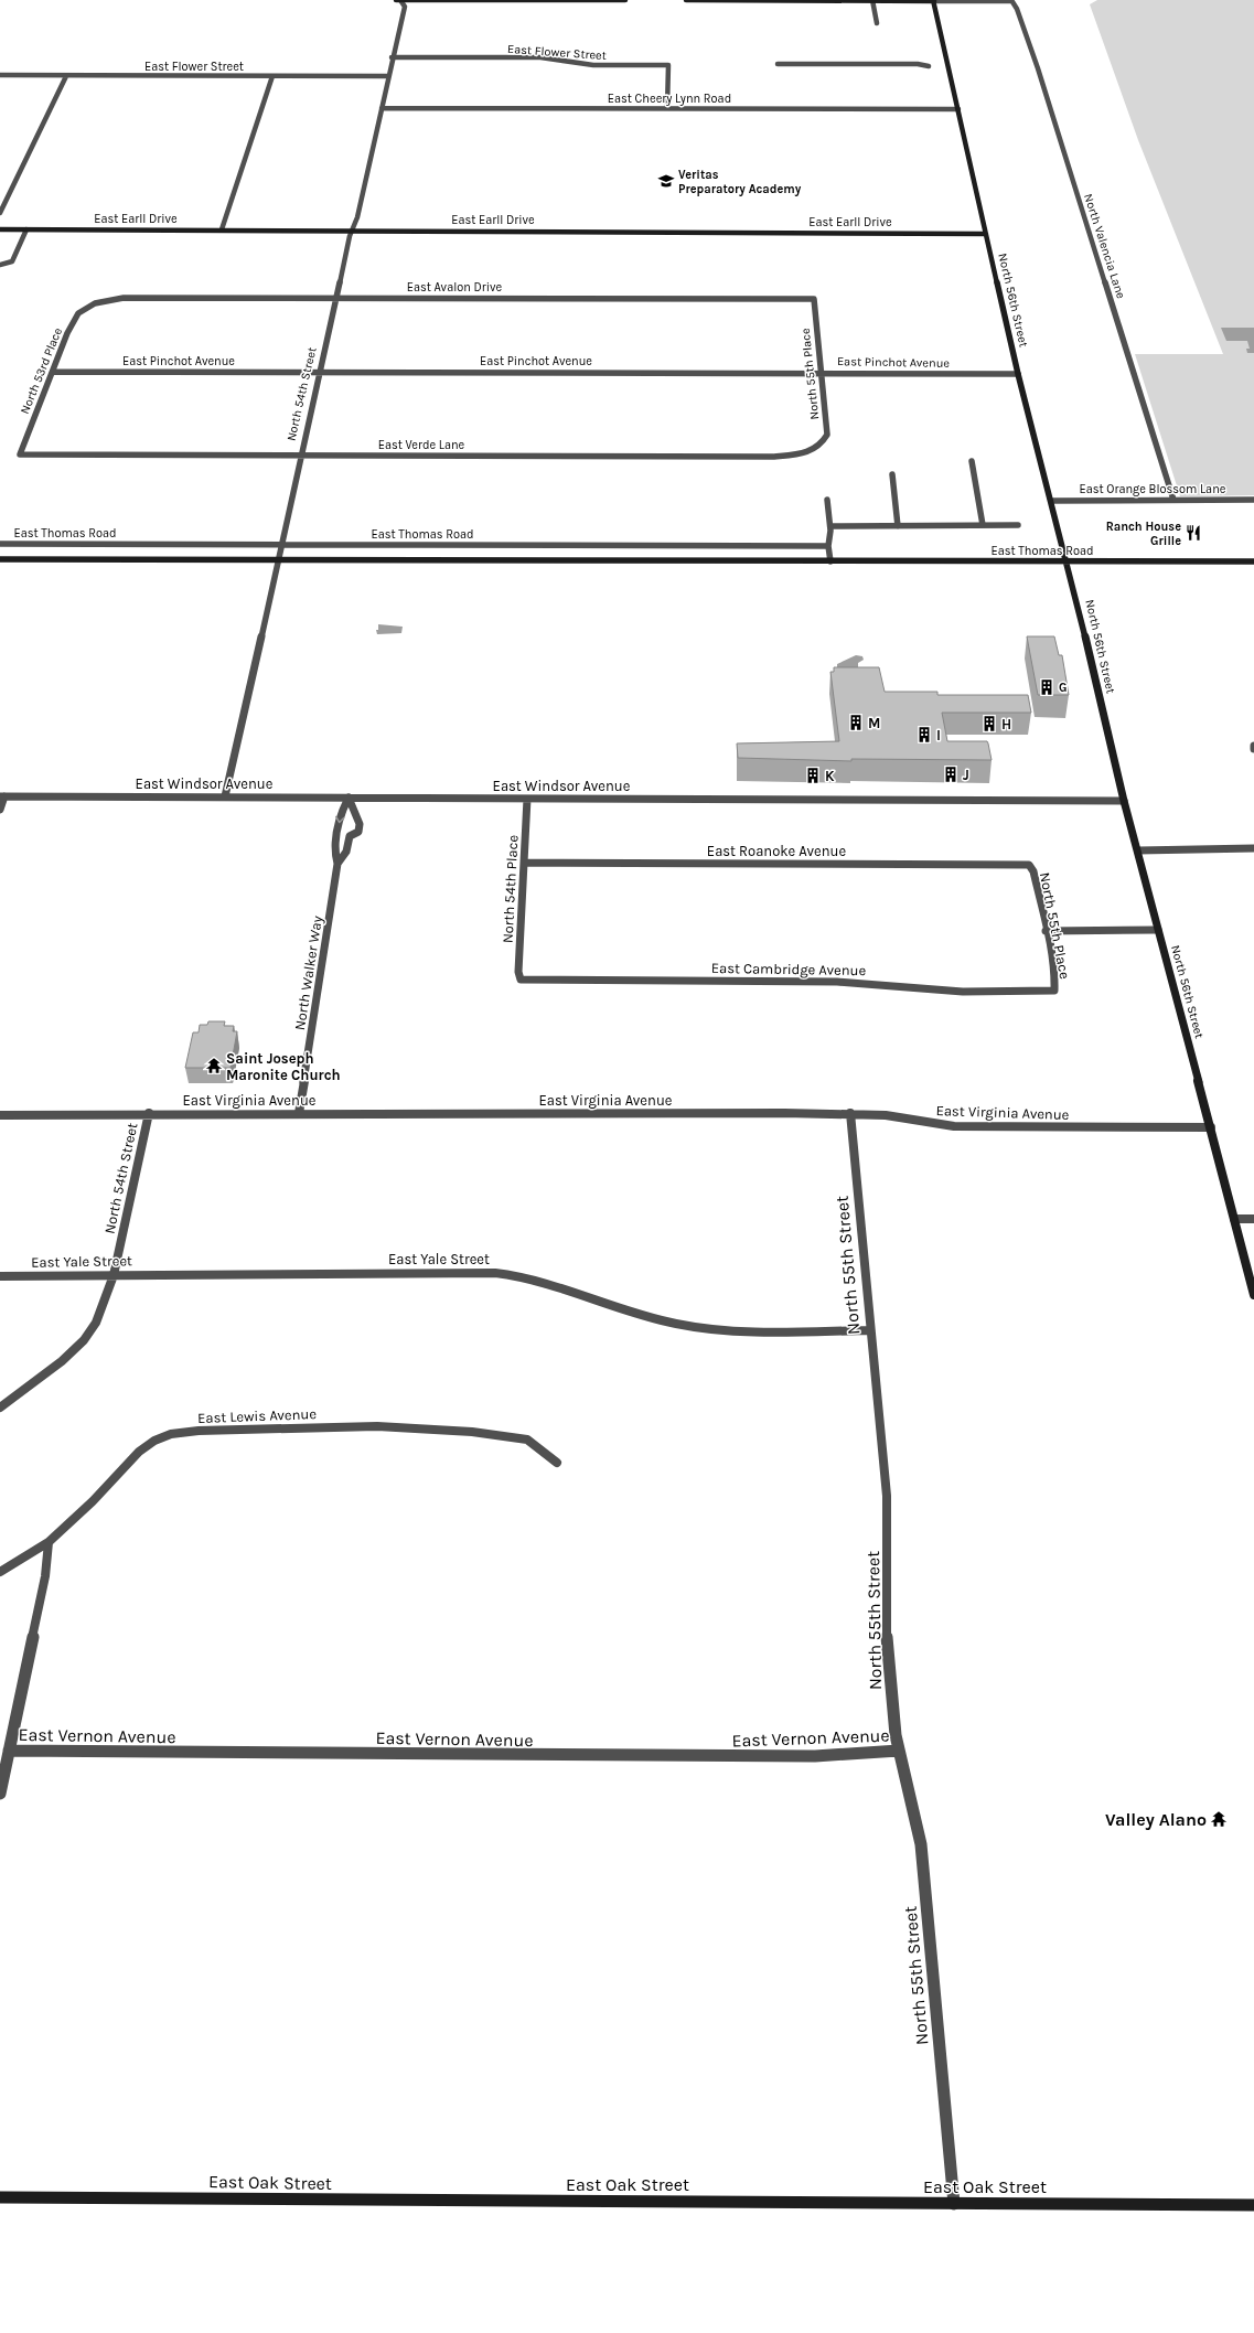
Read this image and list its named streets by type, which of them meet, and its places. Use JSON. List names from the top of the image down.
{
  "streets": {
    "street": [
      "East Flower Street",
      "East Cheery Lynn Road",
      "East Earll Drive",
      "North Valencia Lane",
      "East Avalon Drive",
      "North 56th Street",
      "East Pinchot Avenue",
      "North 53rd Place",
      "North 55th Place",
      "North 54th Street",
      "East Verde Lane",
      "East Orange Blossom Lane",
      "East Thomas Road",
      "East Windsor Avenue",
      "East Roanoke Avenue",
      "North 54th Place",
      "East Cambridge Avenue",
      "North Walker Way",
      "East Virginia Avenue",
      "East Yale Street",
      "North 55th Street",
      "East Lewis Avenue",
      "East Vernon Avenue",
      "East Oak Street"
    ]
  },
  "crossings": [
    ["East Flower Street", "East Cheery Lynn Road"],
    ["East Flower Street", "North 54th Street"],
    ["East Cheery Lynn Road", "North 56th Street"],
    ["East Cheery Lynn Road", "North 54th Street"],
    ["East Earll Drive", "North 56th Street"],
    ["East Earll Drive", "North 54th Street"],
    ["North Valencia Lane", "East Orange Blossom Lane"],
    ["East Avalon Drive", "North 53rd Place"],
    ["East Avalon Drive", "North 55th Place"],
    ["East Avalon Drive", "North 54th Street"],
    ["North 56th Street", "East Pinchot Avenue"],
    ["North 56th Street", "East Orange Blossom Lane"],
    ["North 56th Street", "East Thomas Road"],
    ["North 56th Street", "East Windsor Avenue"],
    ["North 56th Street", "East Virginia Avenue"],
    ["East Pinchot Avenue", "North 53rd Place"],
    ["East Pinchot Avenue", "North 55th Place"],
    ["East Pinchot Avenue", "North 54th Street"],
    ["North 53rd Place", "East Verde Lane"],
    ["North 55th Place", "East Verde Lane"],
    ["North 55th Place", "East Roanoke Avenue"],
    ["North 55th Place", "East Cambridge Avenue"],
    ["North 54th Street", "East Verde Lane"],
    ["North 54th Street", "East Thomas Road"],
    ["North 54th Street", "East Windsor Avenue"],
    ["North 54th Street", "East Virginia Avenue"],
    ["North 54th Street", "East Yale Street"],
    ["East Windsor Avenue", "North 54th Place"],
    ["East Windsor Avenue", "North Walker Way"],
    ["East Roanoke Avenue", "North 54th Place"],
    ["North 54th Place", "East Cambridge Avenue"],
    ["North Walker Way", "East Virginia Avenue"],
    ["East Virginia Avenue", "North 55th Street"],
    ["East Yale Street", "North 55th Street"],
    ["North 55th Street", "East Vernon Avenue"],
    ["North 55th Street", "East Oak Street"]
  ],
  "places": {
    "school or university": ["Veritas Preparatory Academy"],
    "restaurant": ["Ranch House Grille"],
    "building": [
      "G",
      "M",
      "H",
      "I",
      "J",
      "K"
    ],
    "temple": ["Saint Joseph Maronite Church", "Valley Alano"]
  }
}
